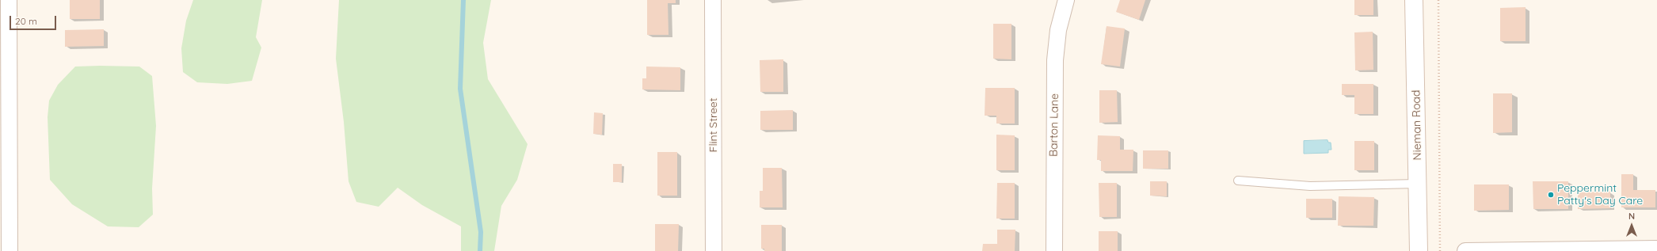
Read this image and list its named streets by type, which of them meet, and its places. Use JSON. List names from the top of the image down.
{
  "streets": {
    "main road": ["Nieman Road"],
    "street": ["Flint Street", "Barton Lane"]
  },
  "places": ["Peppermint Patty's Day Care"],
  "scale_bar": "20 m",
  "north": "top"
}
